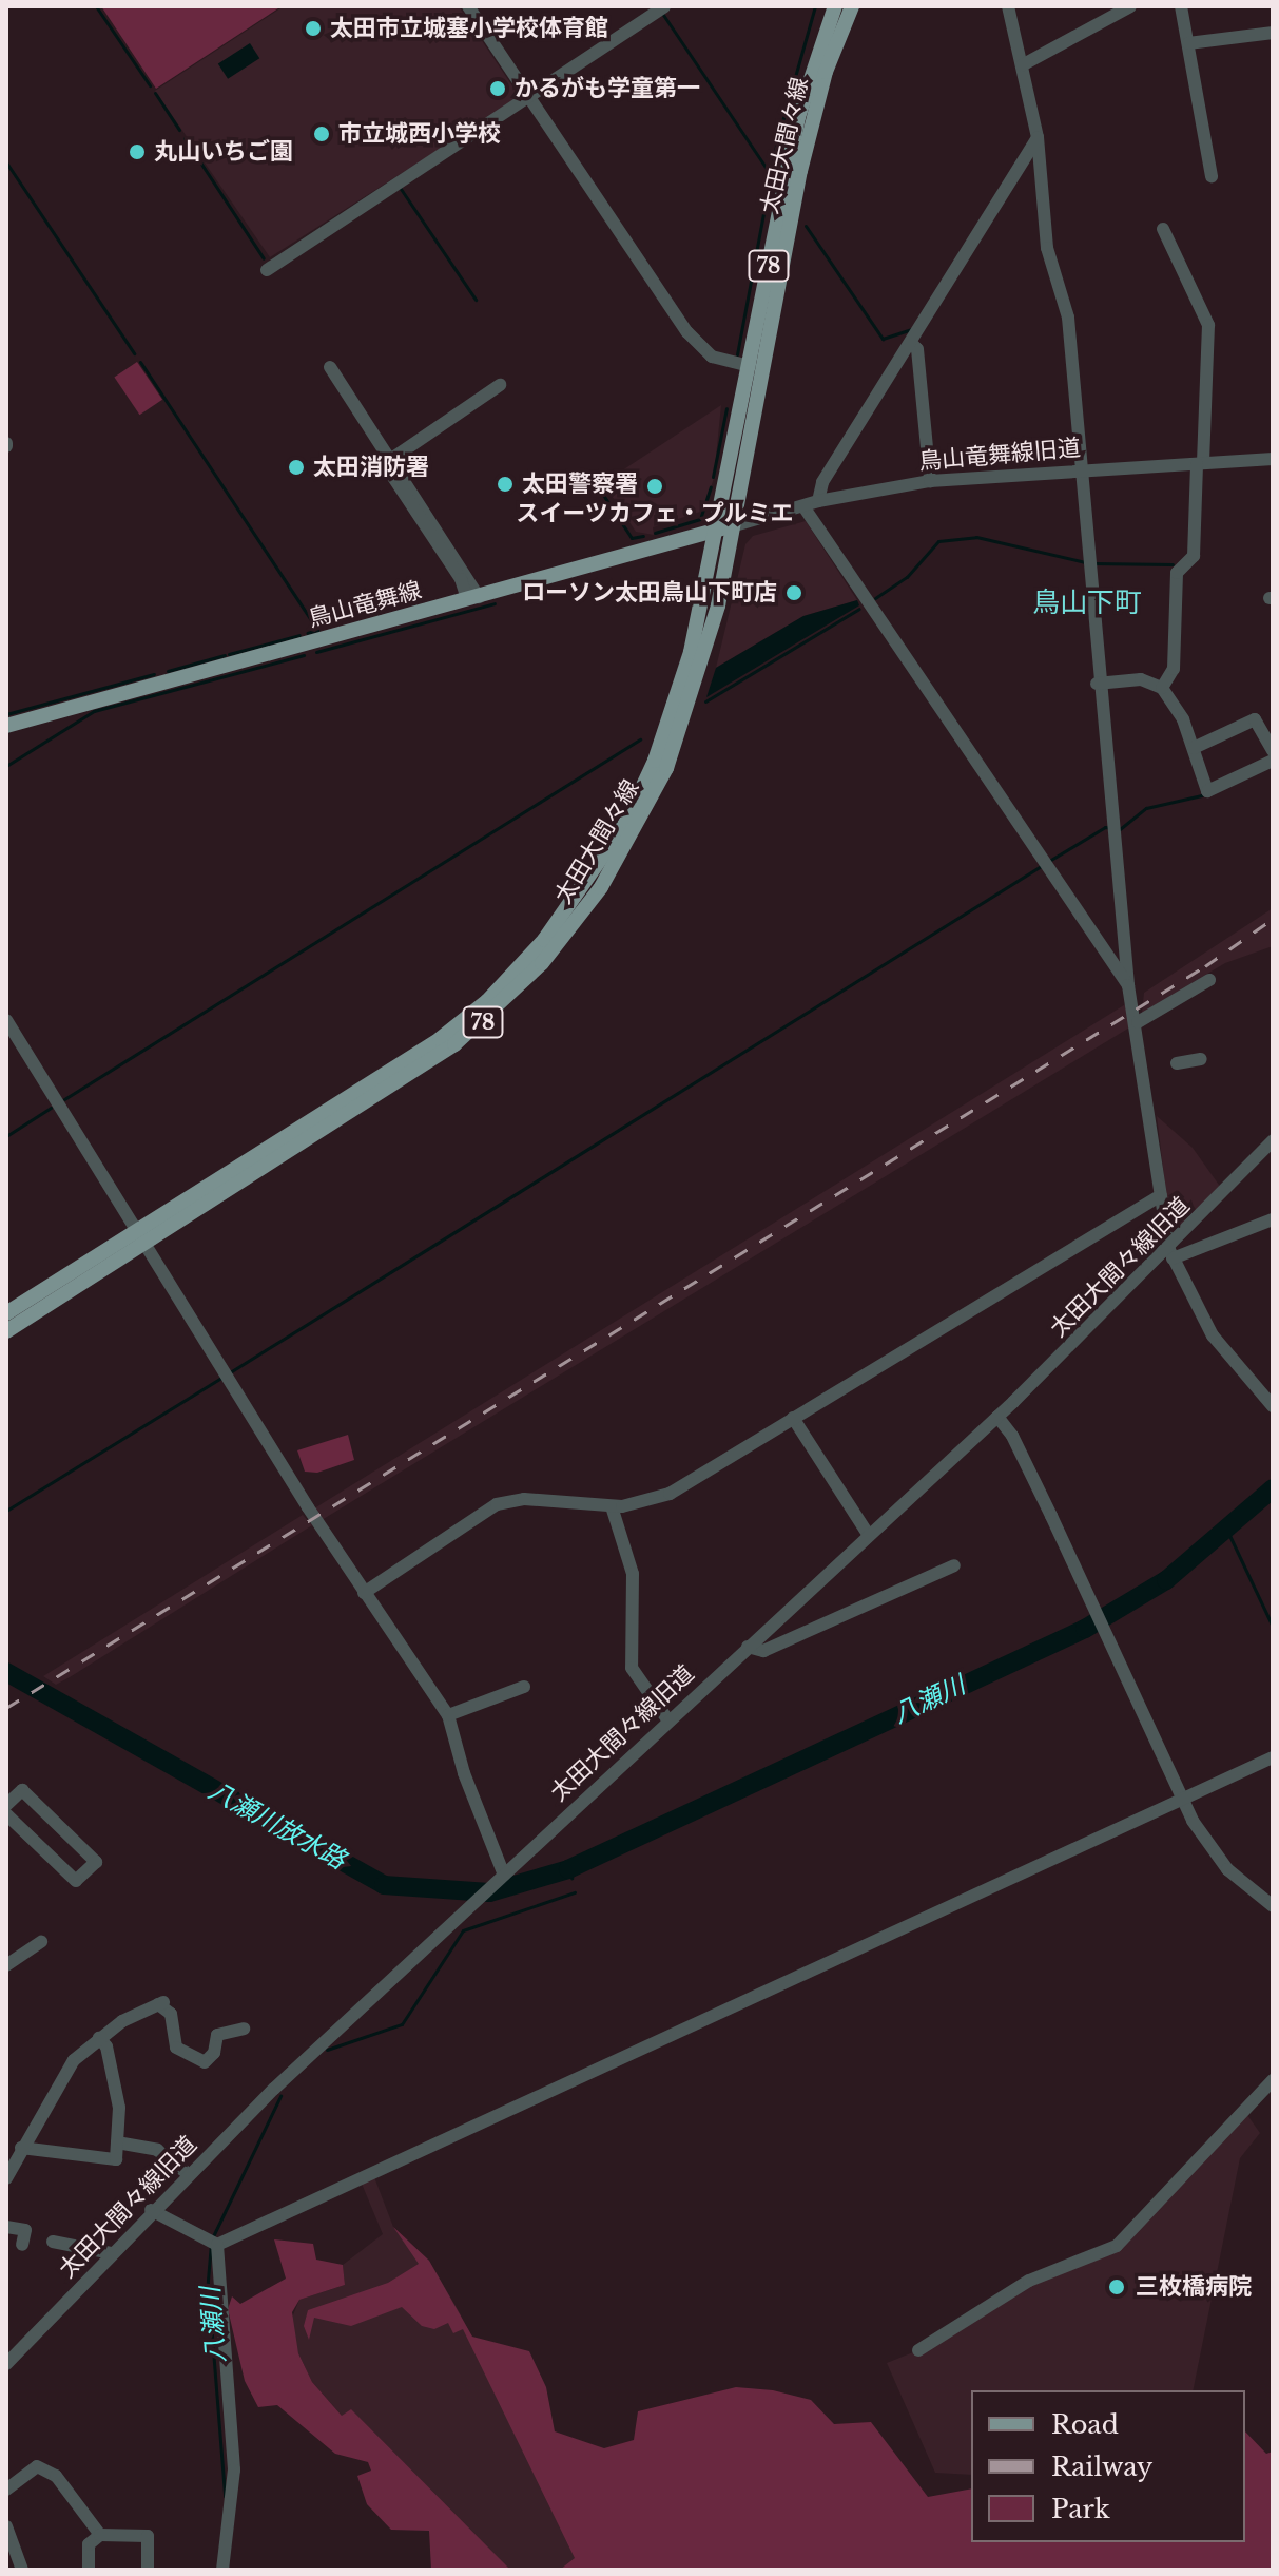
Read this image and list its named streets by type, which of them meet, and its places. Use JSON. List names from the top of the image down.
{
  "streets": {
    "main road": ["太田大間々線", "78", "鳥山竜舞線"],
    "street": ["鳥山竜舞線旧道", "太田大間々線旧道"]
  },
  "crossings": [
    ["太田大間々線", "鳥山竜舞線旧道"],
    ["太田大間々線", "鳥山竜舞線"],
    ["鳥山竜舞線旧道", "鳥山竜舞線"]
  ],
  "districts": ["鳥山下町"],
  "water": ["八瀬川", "八瀬川放水路"],
  "places": [
    "太田市立城塞小学校体育館",
    "かるがも学童第一",
    "市立城西小学校",
    "丸山いちご園",
    "太田消防署",
    "太田警察署",
    "スイーツカフェ・プルミエ",
    "ローソン太田鳥山下町店",
    "三枚橋病院"
  ],
  "legend": ["Road", "Railway", "Park"]
}
